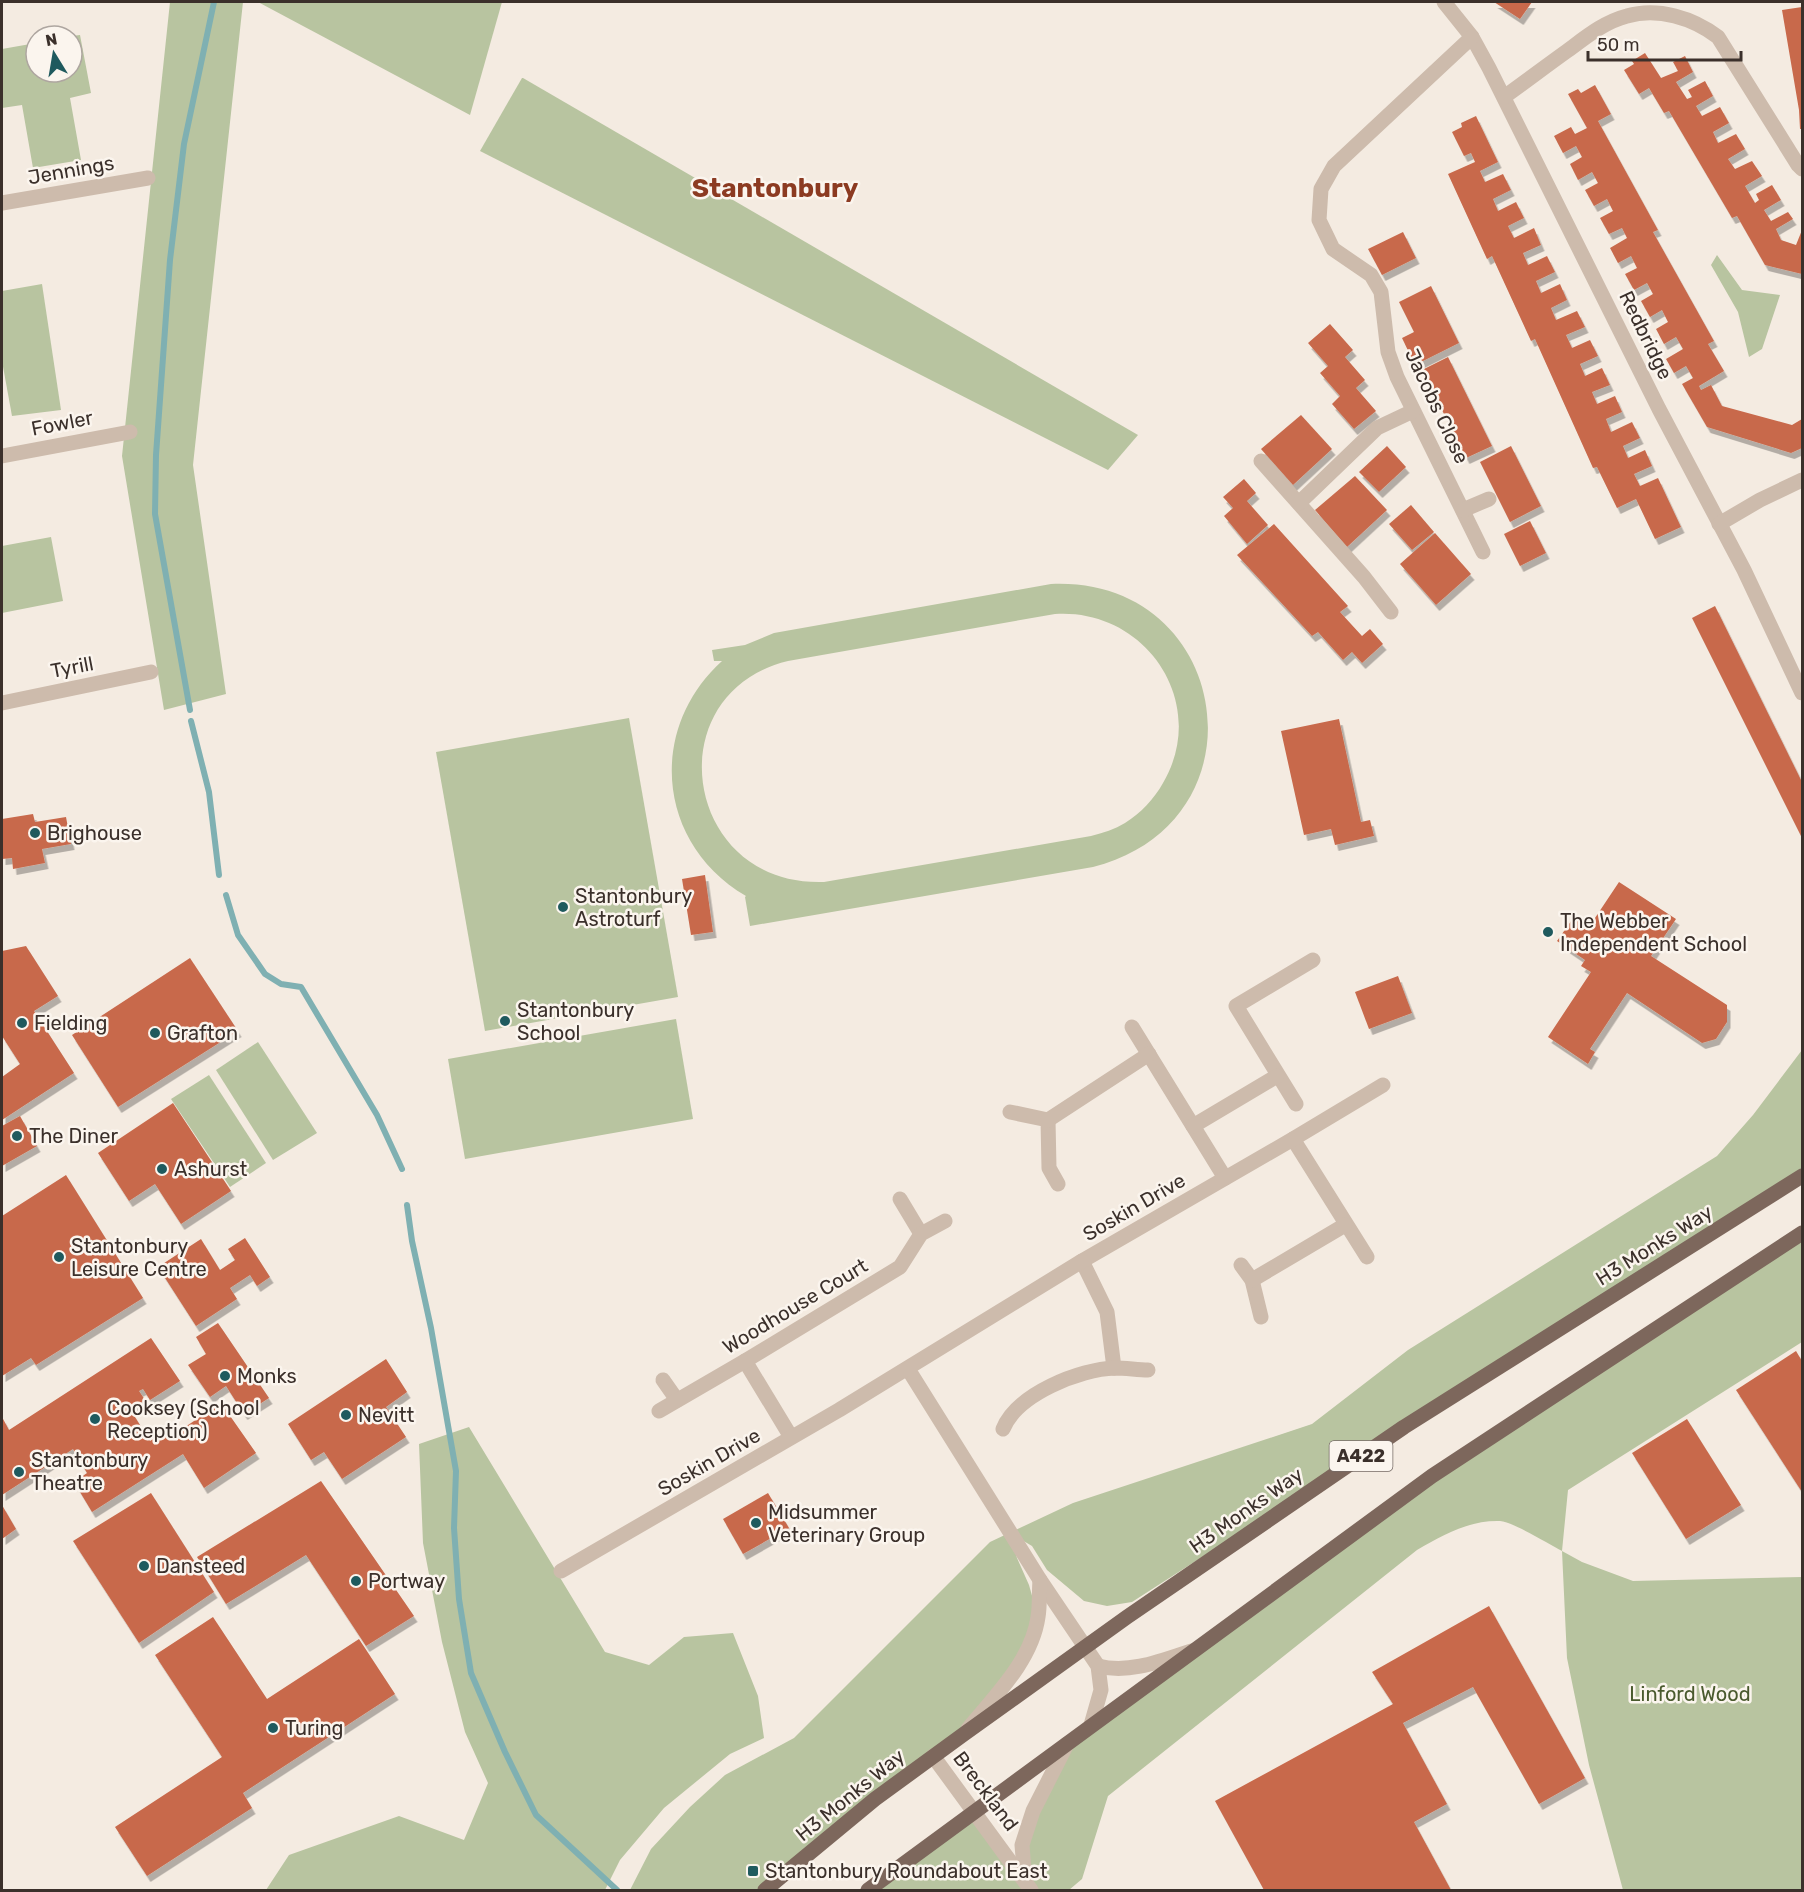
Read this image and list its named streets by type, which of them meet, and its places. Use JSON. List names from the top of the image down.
{
  "streets": {
    "main road": ["H3 Monks Way", "A422"],
    "street": [
      "Jennings",
      "Redbridge",
      "Jacobs Close",
      "Fowler",
      "Tyrill",
      "Soskin Drive",
      "Woodhouse Court",
      "Breckland"
    ]
  },
  "crossings": [
    ["Redbridge", "Jacobs Close"],
    ["H3 Monks Way", "Breckland"],
    ["A422", "Breckland"]
  ],
  "districts": ["Stantonbury"],
  "parks": ["Linford Wood"],
  "places": {
    "other": [
      "Brighouse",
      "Stantonbury Astroturf",
      "The Webber Independent School",
      "Stantonbury School",
      "Fielding",
      "Grafton",
      "The Diner",
      "Ashurst",
      "Stantonbury Leisure Centre",
      "Monks",
      "Nevitt",
      "Cooksey (School Reception)",
      "Stantonbury Theatre",
      "Midsummer Veterinary Group",
      "Dansteed",
      "Portway",
      "Turing"
    ],
    "transit": ["Stantonbury Roundabout East"]
  },
  "scale_bar": "50 m",
  "north": "top"
}
